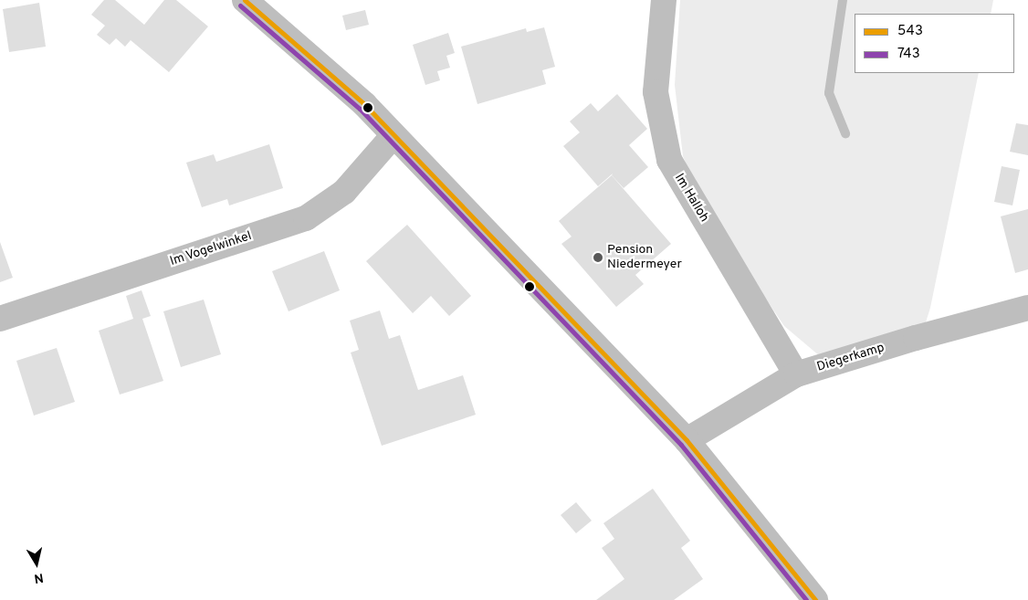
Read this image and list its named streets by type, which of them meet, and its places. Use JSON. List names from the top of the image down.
{
  "streets": {
    "street": ["Im Halloh", "Im Vogelwinkel", "Diegerkamp"]
  },
  "crossings": [
    ["Im Halloh", "Diegerkamp"]
  ],
  "places": ["Pension Niedermeyer"],
  "lines": ["transit line 543", "transit line 743"],
  "legend": ["543", "743"],
  "north": "bottom"
}
